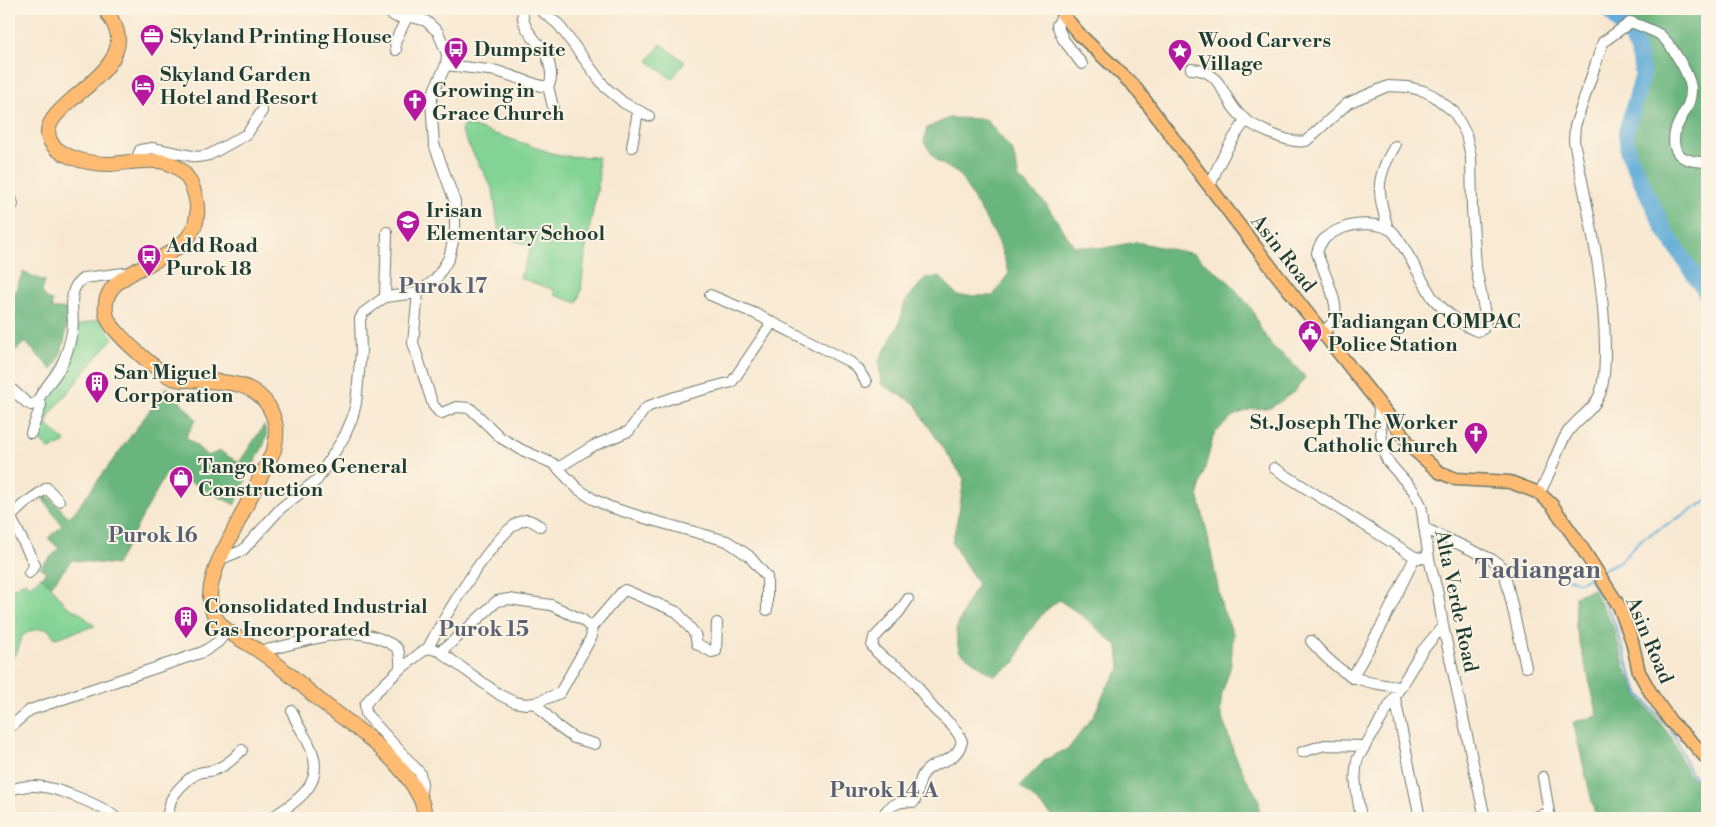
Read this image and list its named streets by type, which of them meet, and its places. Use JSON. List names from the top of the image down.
{
  "streets": {
    "main road": ["Asin Road"],
    "street": ["Alta Verde Road"]
  },
  "crossings": [
    ["Asin Road", "Alta Verde Road"]
  ],
  "districts": [
    "Purok 17",
    "Purok 16",
    "Tadiangan",
    "Purok 15",
    "Purok 14 A"
  ],
  "places": {
    "office": ["Skyland Printing House"],
    "bus stop": ["Dumpsite", "Add Road Purok 18"],
    "place": ["Wood Carvers Village"],
    "hotel": ["Skyland Garden Hotel and Resort"],
    "church": ["Growing in Grace Church", "St. Joseph The Worker Catholic Church"],
    "school or university": ["Irisan Elementary School"],
    "public building": ["Tadiangan COMPAC Police Station"],
    "building": ["San Miguel Corporation", "Consolidated Industrial Gas Incorporated"],
    "shop": ["Tango Romeo General Construction"]
  }
}
